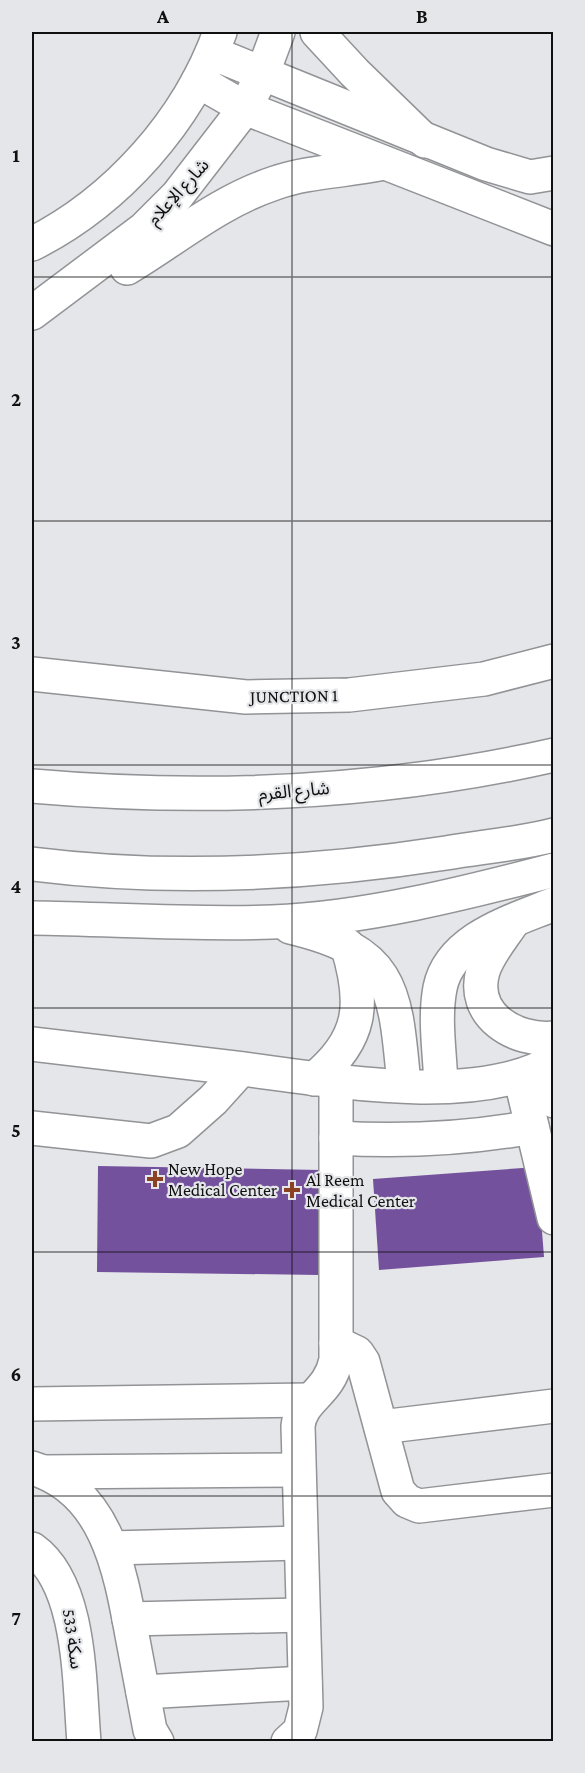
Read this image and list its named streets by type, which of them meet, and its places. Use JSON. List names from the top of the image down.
{
  "streets": {
    "main road": [
      "شارع الإعلام",
      "JUNCTION 1",
      "شارع القرم",
      "سكة 533"
    ]
  },
  "places": {
    "health": ["New Hope Medical Center", "Al Reem Medical Center"]
  },
  "grid": {
    "columns": ["A", "B"],
    "rows": [
      "1",
      "2",
      "3",
      "4",
      "5",
      "6",
      "7"
    ]
  }
}
